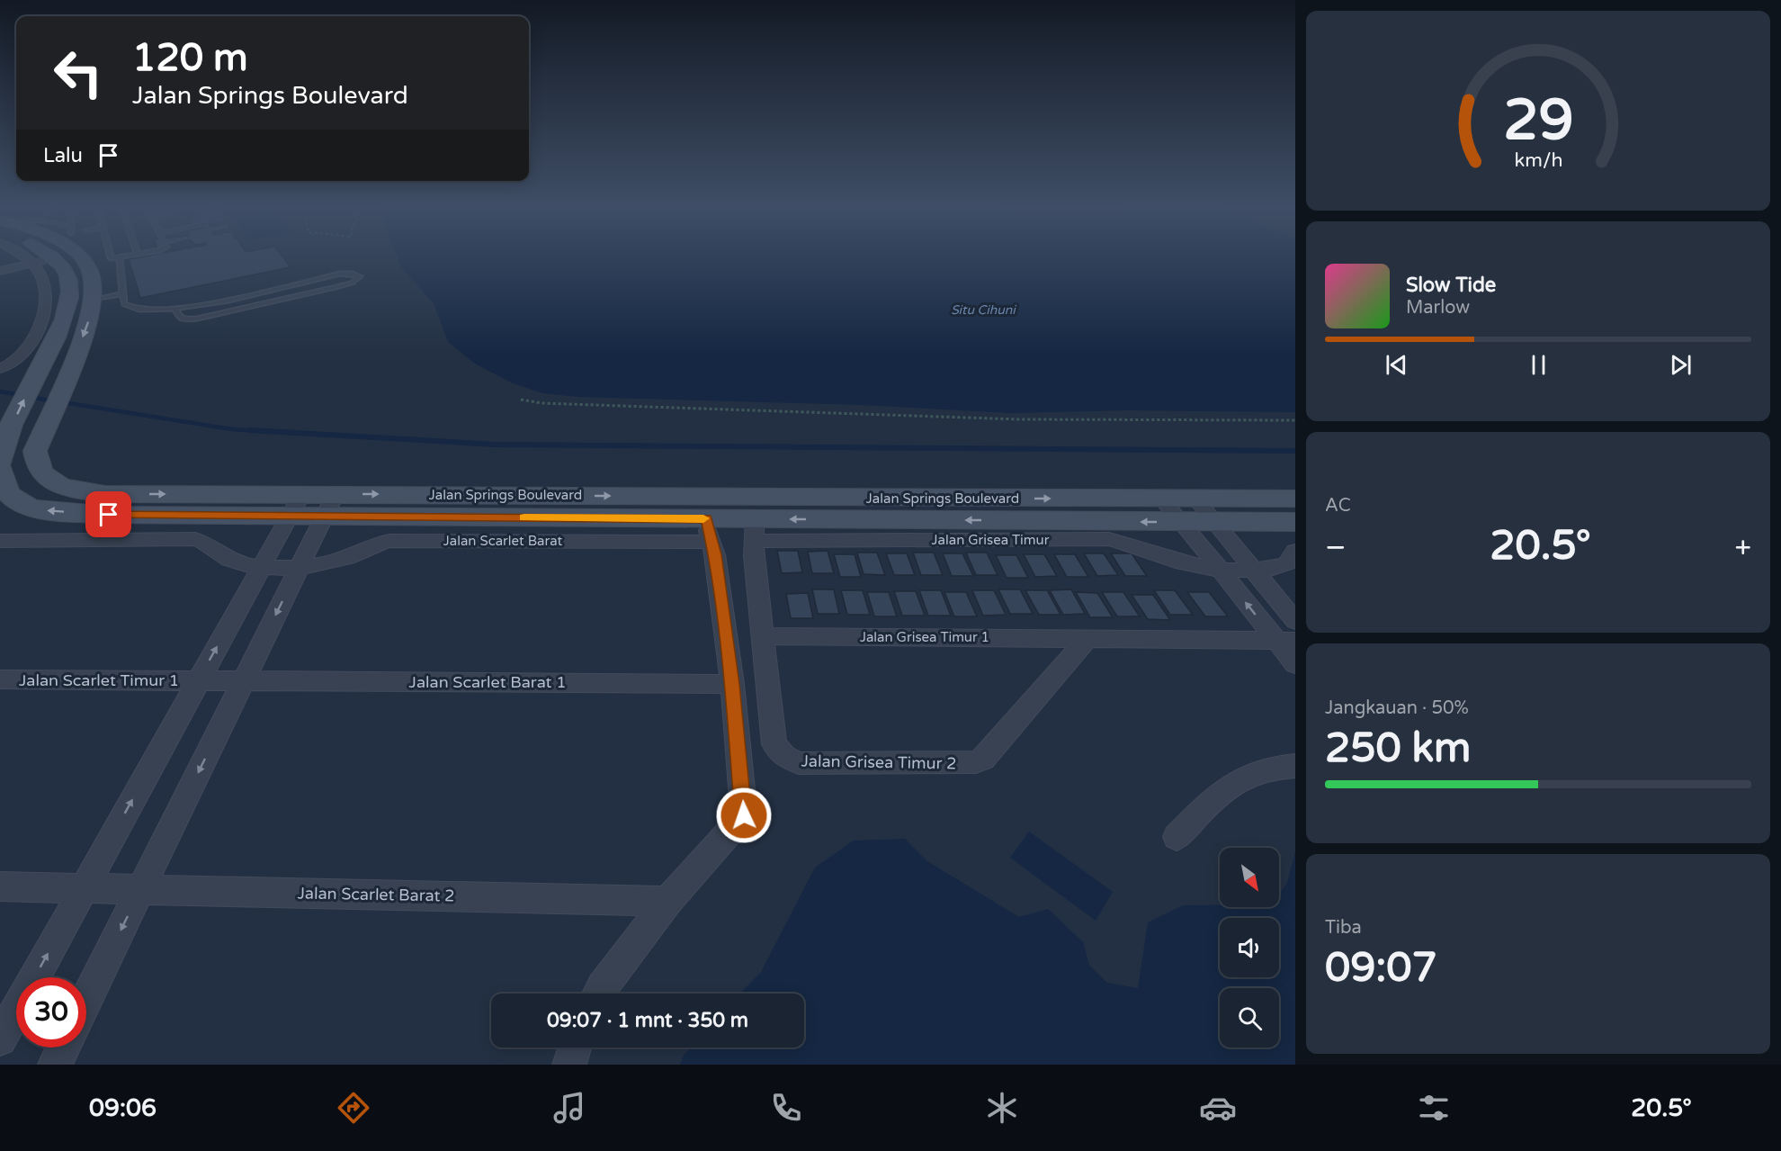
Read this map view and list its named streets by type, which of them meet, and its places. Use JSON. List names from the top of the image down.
{
  "streets": {
    "main road": ["Jalan Springs Boulevard"],
    "street": [
      "Jalan Grisea Timur",
      "Jalan Scarlet Barat",
      "Jalan Grisea Timur 1",
      "Jalan Scarlet Timur 1",
      "Jalan Scarlet Barat 1",
      "Jalan Grisea Timur 2",
      "Jalan Scarlet Barat 2"
    ]
  },
  "crossings": [
    ["Jalan Springs Boulevard", "Jalan Grisea Timur"],
    ["Jalan Springs Boulevard", "Jalan Scarlet Barat"],
    ["Jalan Grisea Timur 1", "Jalan Grisea Timur 2"],
    ["Jalan Scarlet Timur 1", "Jalan Scarlet Barat 1"]
  ],
  "water": ["Situ Cihuni"],
  "north": "bottom right",
  "page": {
    "turn": ["120 m", "Jalan Springs Boulevard"],
    "then": "Lalu",
    "song": ["Slow Tide", "Marlow"],
    "tile": [
      "AC",
      ["Jangkauan · 50%", "250 km"],
      ["Tiba", "09:07"]
    ],
    "heat": ["−", "20.5°", "+"],
    "limit": "30",
    "trip": "09:07 · 1 mnt · 350 m",
    "tabs": ["09:06", "20.5°"],
    "gauge": ["29", "km/h"]
  }
}
